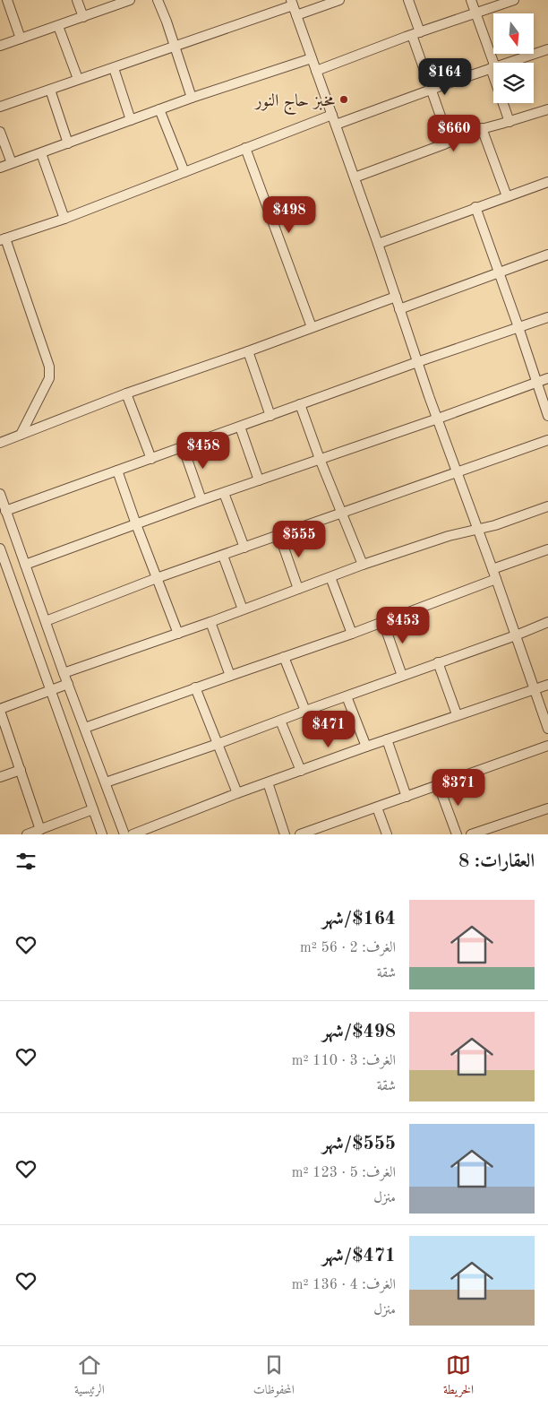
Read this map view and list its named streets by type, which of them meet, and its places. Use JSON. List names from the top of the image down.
{
  "places": ["مخبز حاج النور"],
  "north": "bottom",
  "page": {
    "price": [
      "$164",
      "$660",
      "$498",
      "$458",
      "$555",
      "$453",
      "$471",
      "$371"
    ],
    "heading": "العقارات: 8",
    "list": [
      {
        "name": "$164/شهر",
        "note": "الغرف: 2 · 56 m² · شقة"
      },
      {
        "name": "$498/شهر",
        "note": "الغرف: 3 · 110 m² · شقة"
      },
      {
        "name": "$555/شهر",
        "note": "الغرف: 5 · 123 m² · منزل"
      },
      {
        "name": "$471/شهر",
        "note": "الغرف: 4 · 136 m² · منزل"
      }
    ],
    "tabs": ["الخريطة", "المحفوظات", "الرئيسية"]
  }
}
